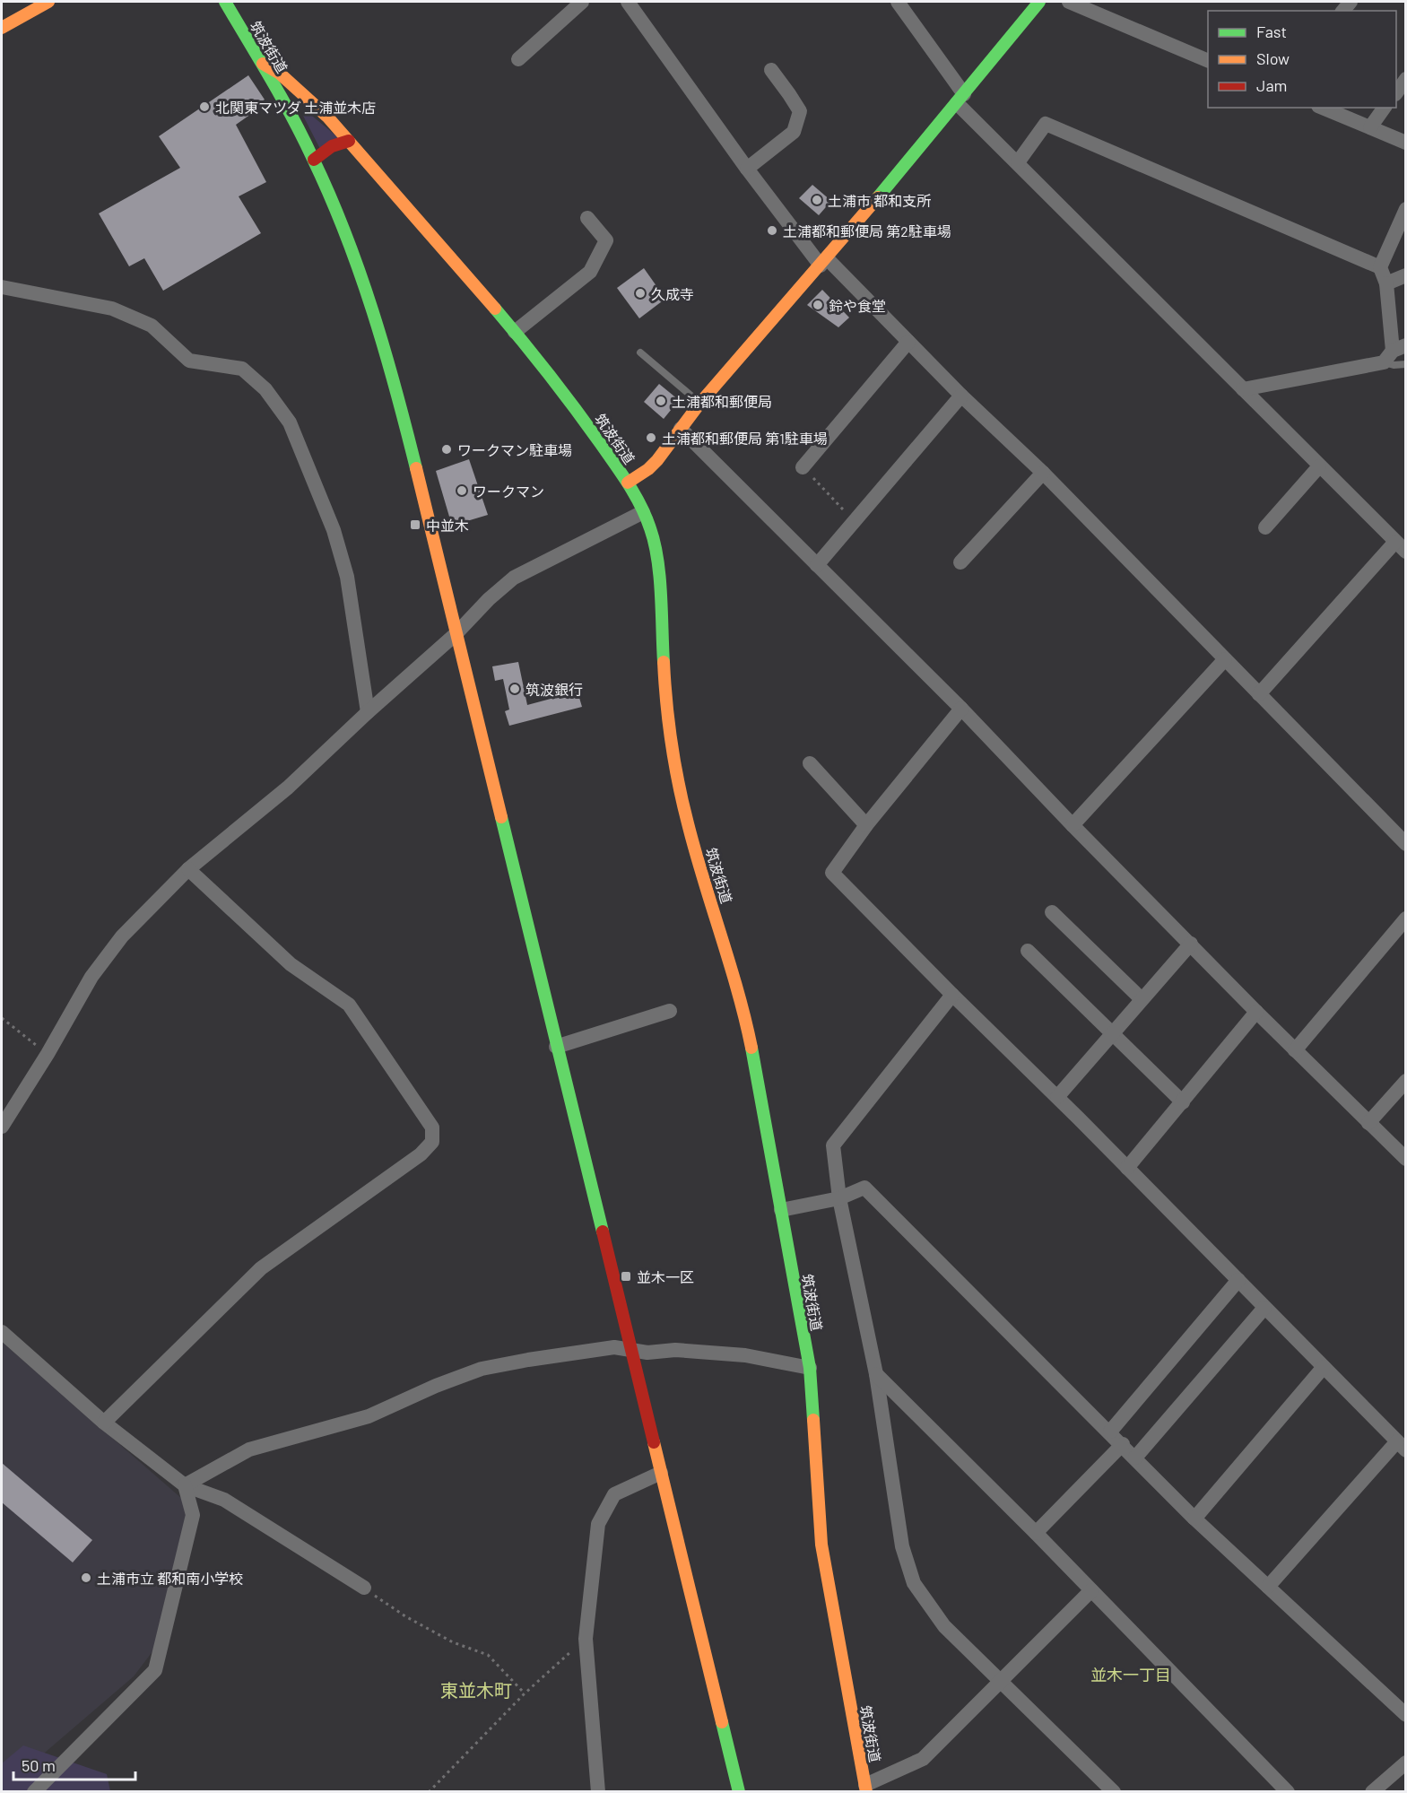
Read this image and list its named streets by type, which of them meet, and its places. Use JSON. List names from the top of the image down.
{
  "streets": {
    "street": ["筑波街道"]
  },
  "districts": ["並木一丁目", "東並木町"],
  "places": {
    "other": [
      "北関東マツダ 土浦並木店",
      "土浦市 都和支所",
      "土浦都和郵便局 第2駐車場",
      "久成寺",
      "鈴や食堂",
      "土浦都和郵便局",
      "土浦都和郵便局 第1駐車場",
      "ワークマン駐車場",
      "ワークマン",
      "筑波銀行",
      "土浦市立 都和南小学校"
    ],
    "transit": ["中並木", "並木一区"]
  },
  "legend": ["Fast", "Slow", "Jam"],
  "scale_bar": "50 m"
}
